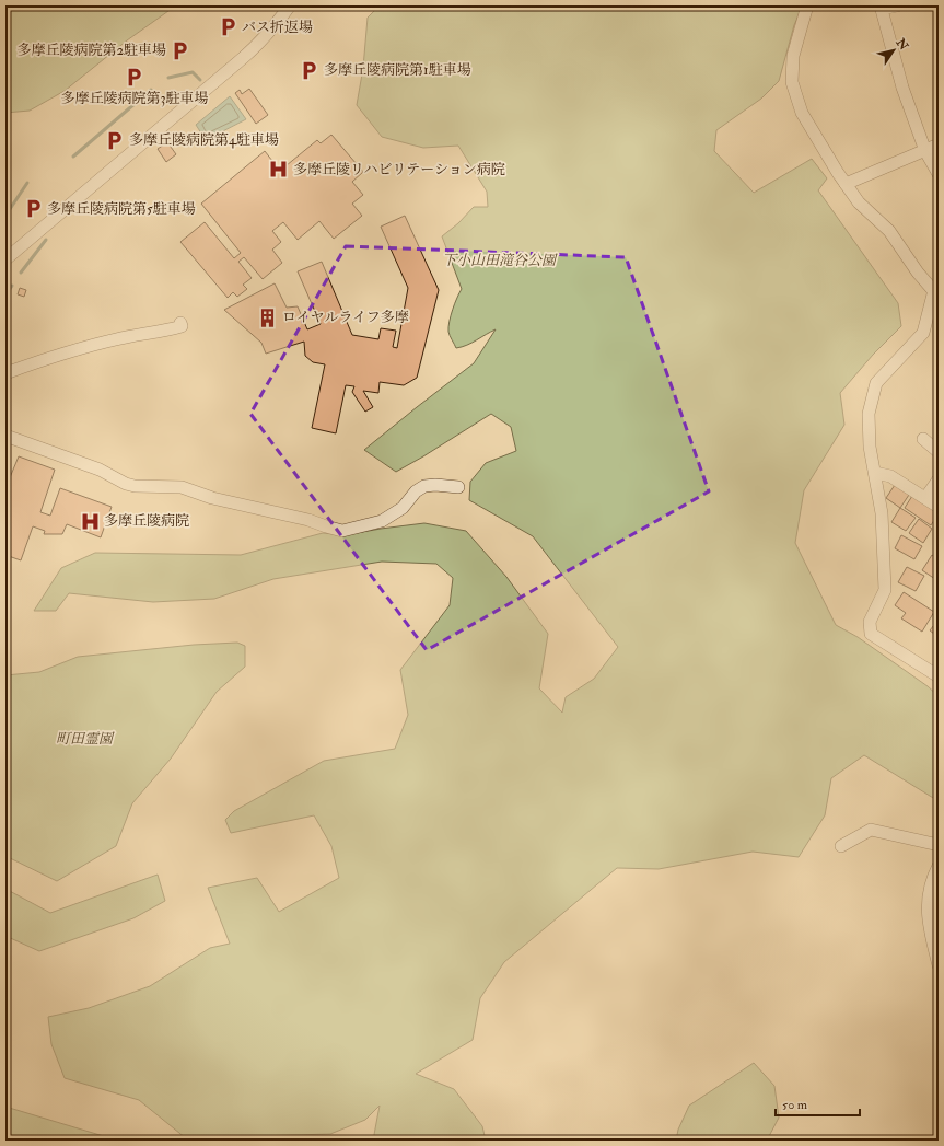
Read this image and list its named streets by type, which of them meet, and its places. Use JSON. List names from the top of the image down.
{
  "parks": ["下小山田滝谷公園", "町田霊園"],
  "places": {
    "parking": [
      "バス折返場",
      "多摩丘陵病院第2駐車場",
      "多摩丘陵病院第1駐車場",
      "多摩丘陵病院第3駐車場",
      "多摩丘陵病院第4駐車場",
      "多摩丘陵病院第5駐車場"
    ],
    "hospital": ["多摩丘陵リハビリテーション病院", "多摩丘陵病院"],
    "building": ["ロイヤルライフ多摩"]
  },
  "scale_bar": "50 m",
  "north": "top right"
}
